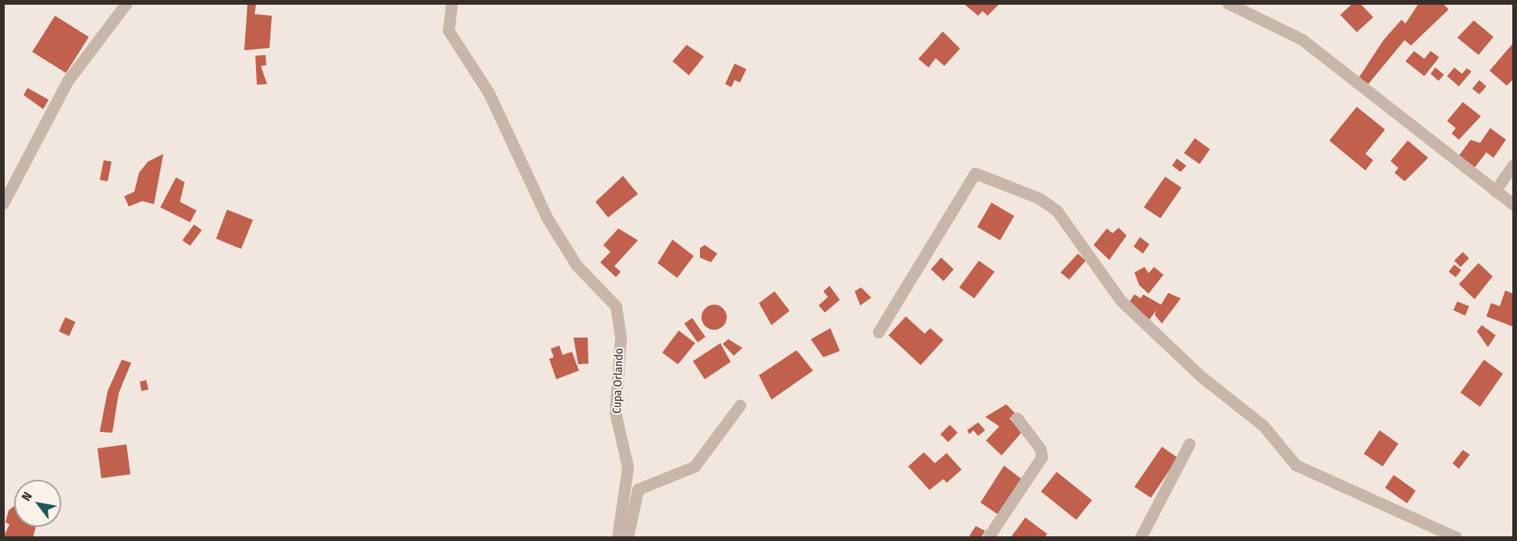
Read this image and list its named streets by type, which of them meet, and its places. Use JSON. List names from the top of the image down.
{
  "streets": {
    "street": ["Cupa Orlando"]
  },
  "north": "top left"
}
